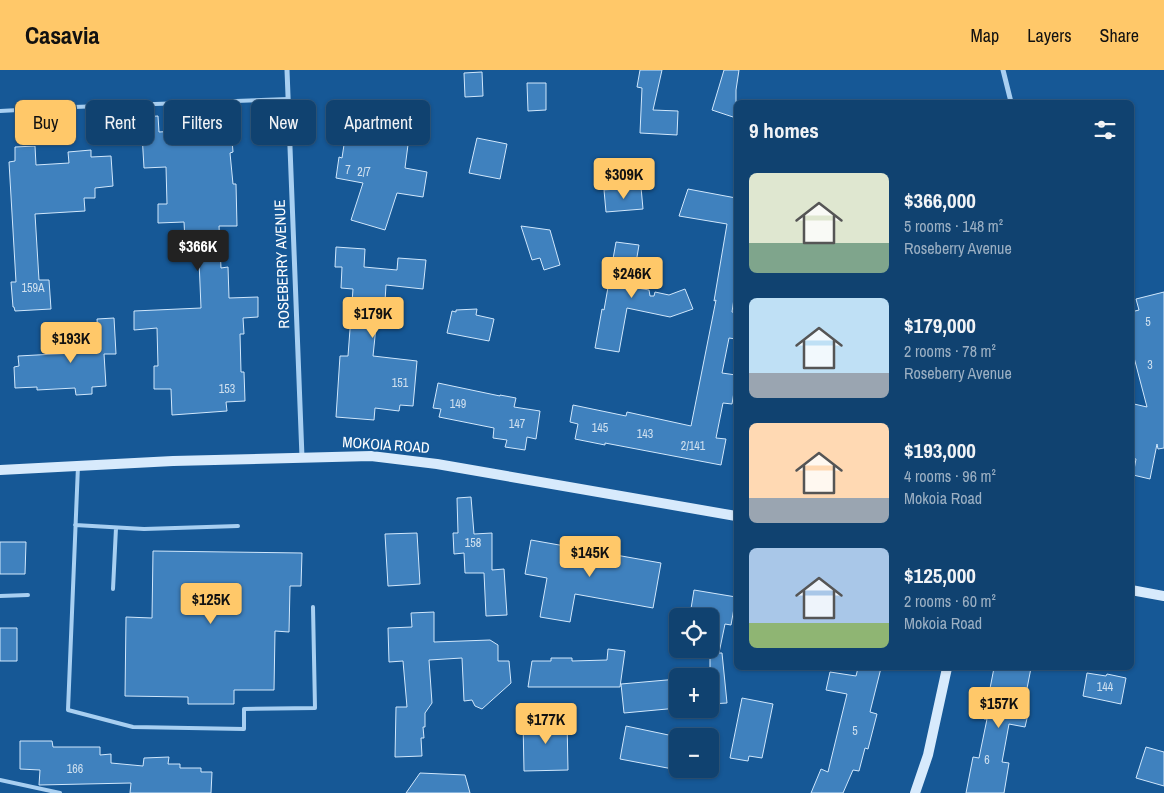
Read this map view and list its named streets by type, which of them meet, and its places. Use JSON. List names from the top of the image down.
{
  "streets": {
    "main road": ["MOKOIA ROAD"],
    "street": ["ROSEBERRY AVENUE"]
  },
  "crossings": [
    ["ROSEBERRY AVENUE", "MOKOIA ROAD"]
  ],
  "house_numbers": [
    "7",
    "2/7",
    "159A",
    "5",
    "3",
    "151",
    "153",
    "149",
    "147",
    "145",
    "143",
    "2/141",
    "158",
    "144",
    "5",
    "6",
    "166"
  ],
  "page": {
    "header": "Casavia",
    "nav": ["Map", "Layers", "Share"],
    "chip": [
      "Buy",
      "Rent",
      "Filters",
      "New",
      "Apartment"
    ],
    "heading": "9 homes",
    "price": [
      "$309K",
      "$366K",
      "$246K",
      "$179K",
      "$193K",
      "$145K",
      "$125K",
      "$157K",
      "$177K"
    ],
    "list": [
      {
        "name": "$366,000",
        "note": "5 rooms · 148 m² · Roseberry Avenue"
      },
      {
        "name": "$179,000",
        "note": "2 rooms · 78 m² · Roseberry Avenue"
      },
      {
        "name": "$193,000",
        "note": "4 rooms · 96 m² · Mokoia Road"
      },
      {
        "name": "$125,000",
        "note": "2 rooms · 60 m² · Mokoia Road"
      }
    ],
    "map_buttons": ["+", "−"]
  }
}
